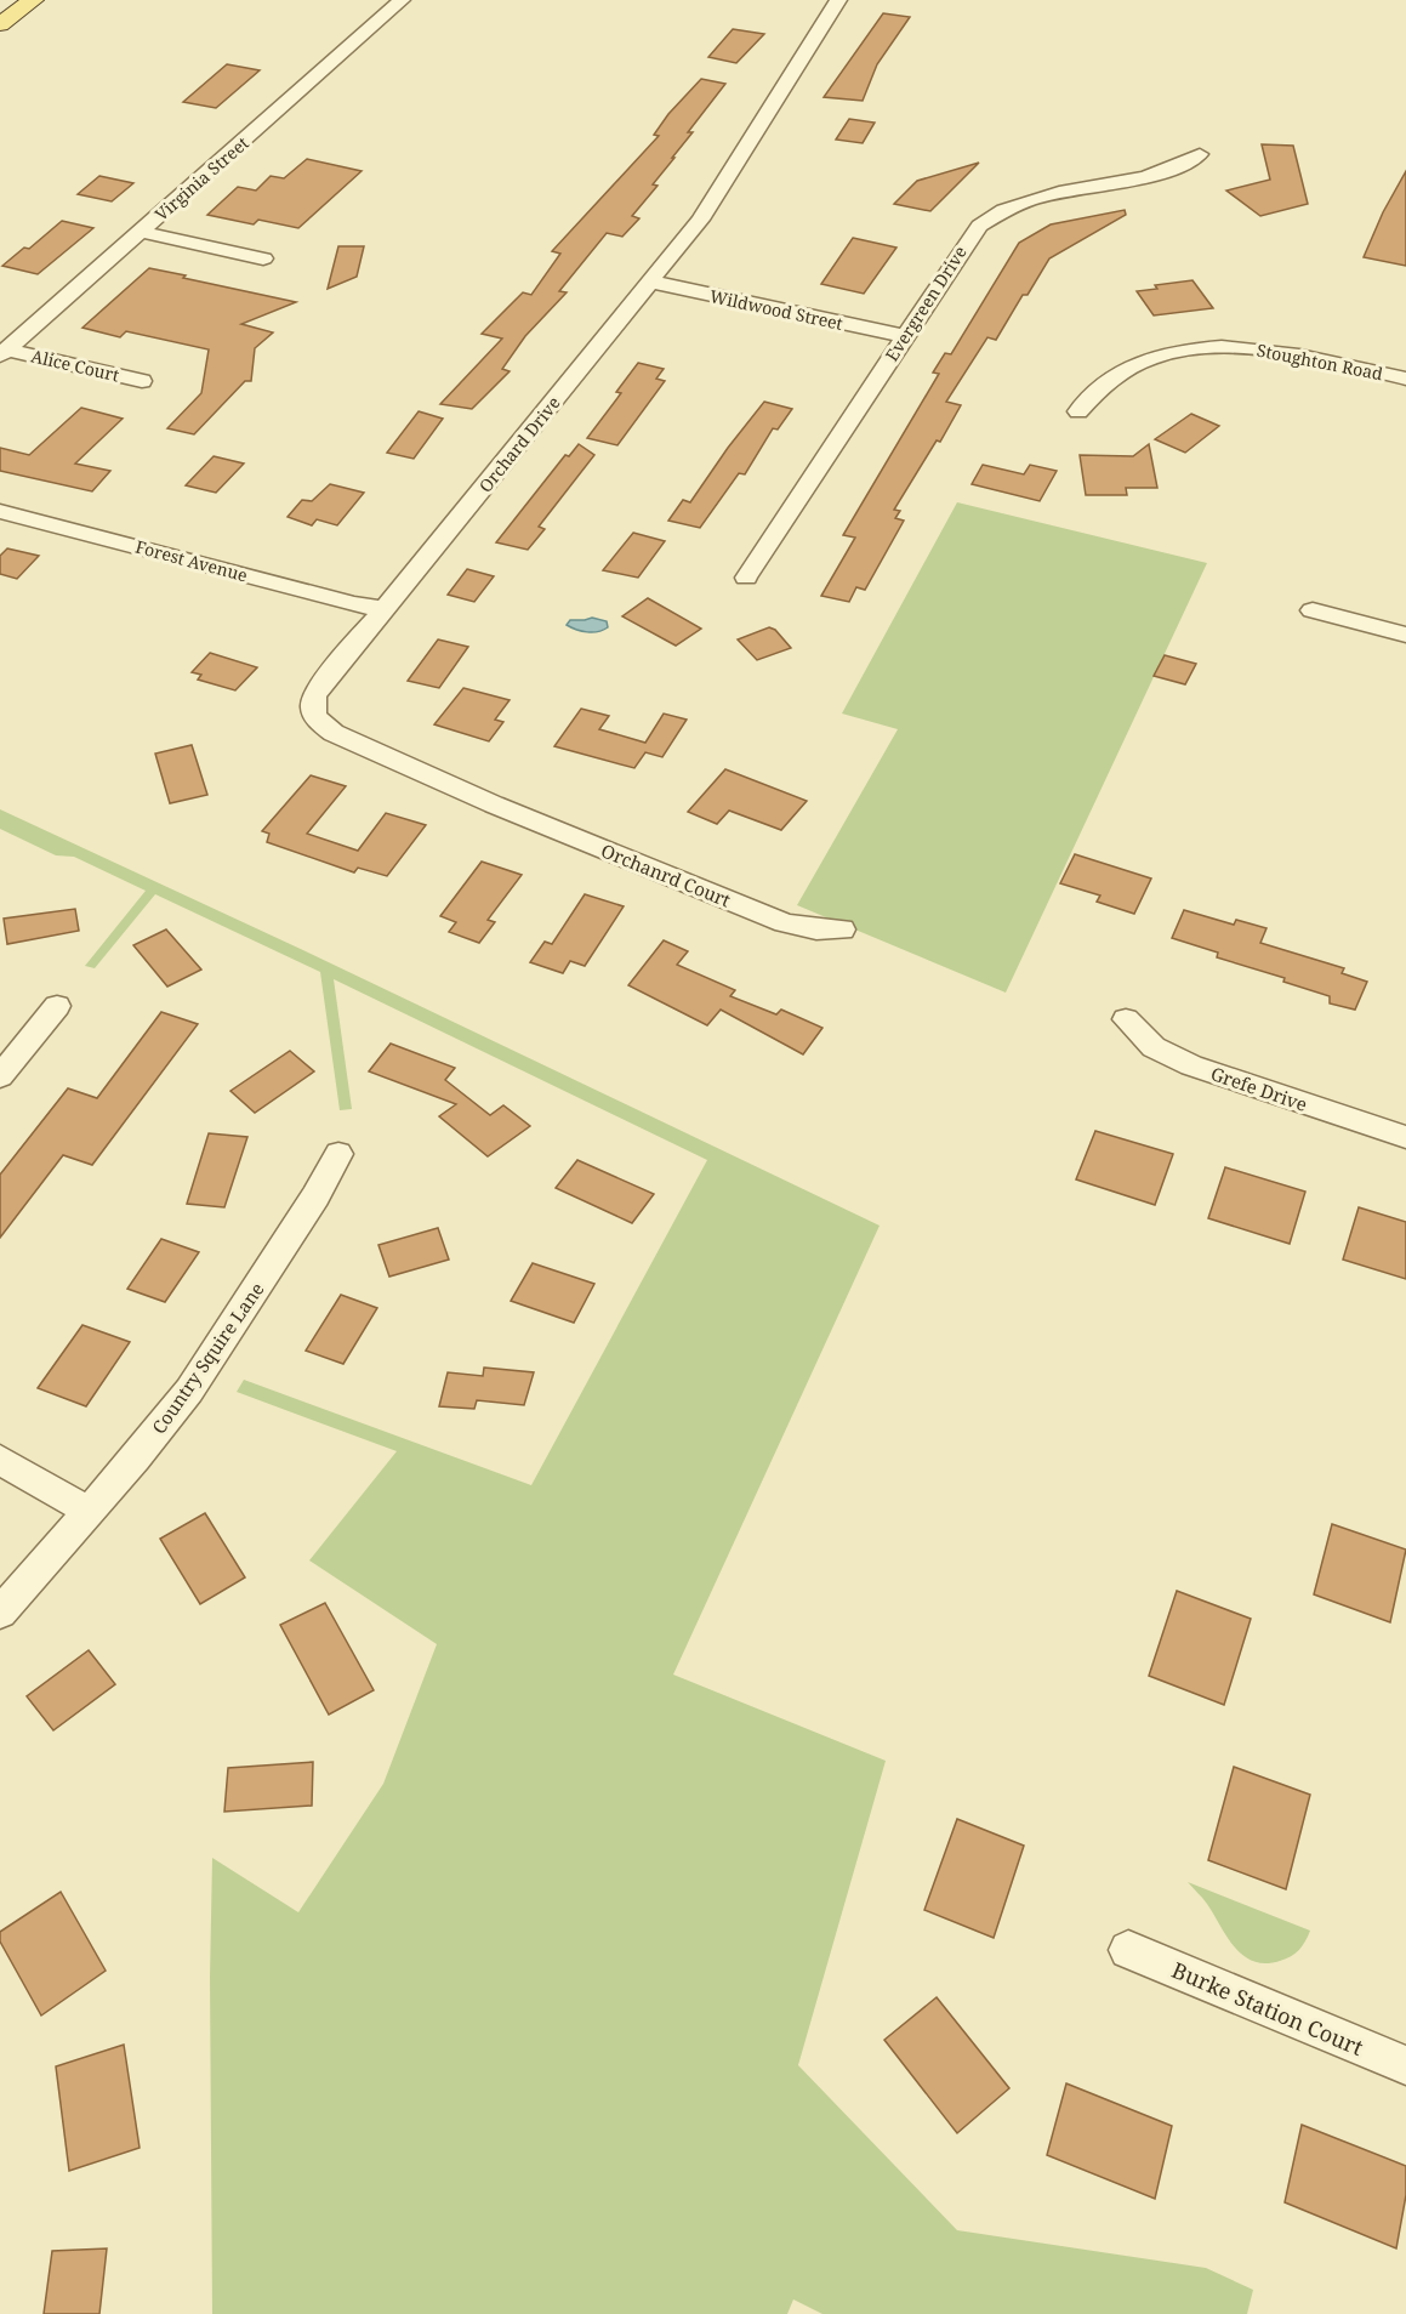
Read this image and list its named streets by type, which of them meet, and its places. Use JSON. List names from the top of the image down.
{
  "streets": {
    "street": [
      "Virginia Street",
      "Evergreen Drive",
      "Wildwood Street",
      "Stoughton Road",
      "Alice Court",
      "Orchard Drive",
      "Forest Avenue",
      "Orchanrd Court",
      "Grefe Drive",
      "Country Squire Lane",
      "Burke Station Court"
    ]
  },
  "crossings": [
    ["Virginia Street", "Alice Court"],
    ["Evergreen Drive", "Wildwood Street"],
    ["Wildwood Street", "Orchard Drive"],
    ["Orchard Drive", "Forest Avenue"],
    ["Orchard Drive", "Orchanrd Court"]
  ]
}
